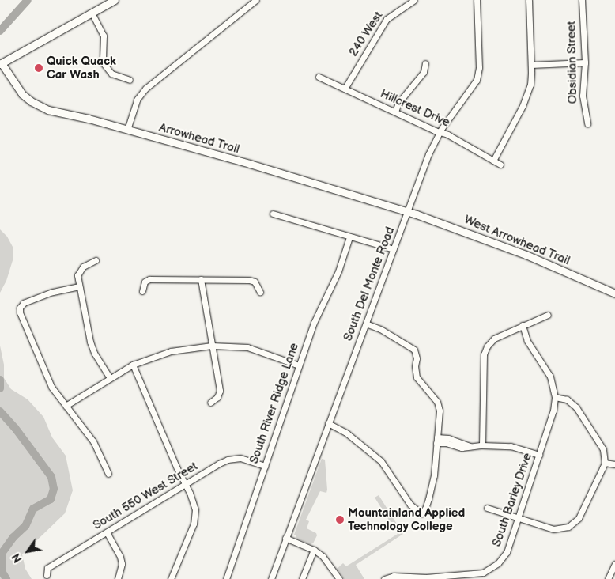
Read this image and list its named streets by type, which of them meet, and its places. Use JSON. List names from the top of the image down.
{
  "streets": {
    "main road": ["Arrowhead Trail", "West Arrowhead Trail"],
    "street": [
      "240 West",
      "Obsidian Street",
      "Hillcrest Drive",
      "South Del Monte Road",
      "South River Ridge Lane",
      "South 550 West Street",
      "South Barley Drive"
    ]
  },
  "crossings": [
    ["240 West", "Hillcrest Drive"],
    ["Hillcrest Drive", "South Del Monte Road"],
    ["Arrowhead Trail", "West Arrowhead Trail"],
    ["Arrowhead Trail", "South Del Monte Road"],
    ["West Arrowhead Trail", "South Del Monte Road"],
    ["South River Ridge Lane", "South 550 West Street"]
  ],
  "places": ["Quick Quack Car Wash", "Mountainland Applied Technology College"],
  "north": "bottom left"
}
